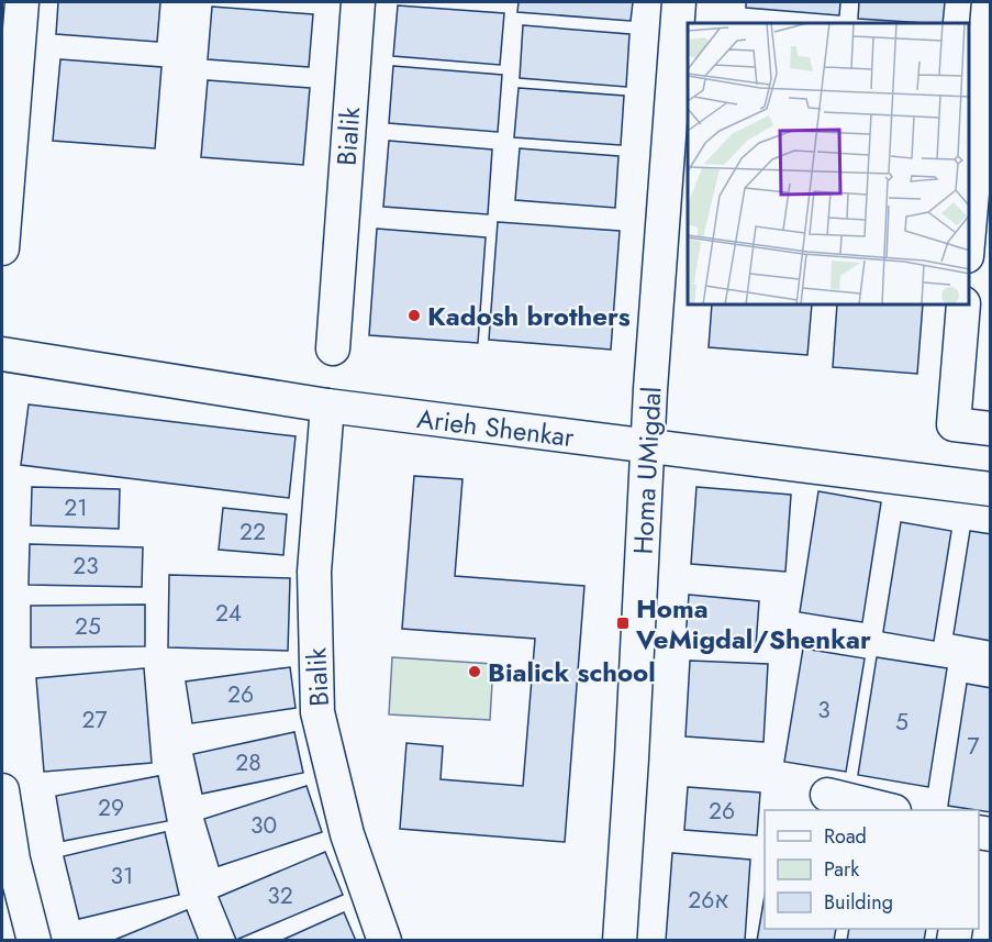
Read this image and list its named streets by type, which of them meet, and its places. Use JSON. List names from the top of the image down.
{
  "streets": {
    "street": ["Bialik", "Arieh Shenkar", "Homa UMigdal"]
  },
  "crossings": [
    ["Bialik", "Arieh Shenkar"],
    ["Arieh Shenkar", "Homa UMigdal"]
  ],
  "places": {
    "other": ["Kadosh brothers", "Bialick school"],
    "transit": ["Homa VeMigdal/Shenkar"]
  },
  "house_numbers": [
    "21",
    "22",
    "23",
    "24",
    "25",
    "26",
    "3",
    "27",
    "5",
    "7",
    "28",
    "29",
    "26",
    "30",
    "31",
    "32",
    "26א"
  ],
  "legend": ["Road", "Park", "Building"]
}
